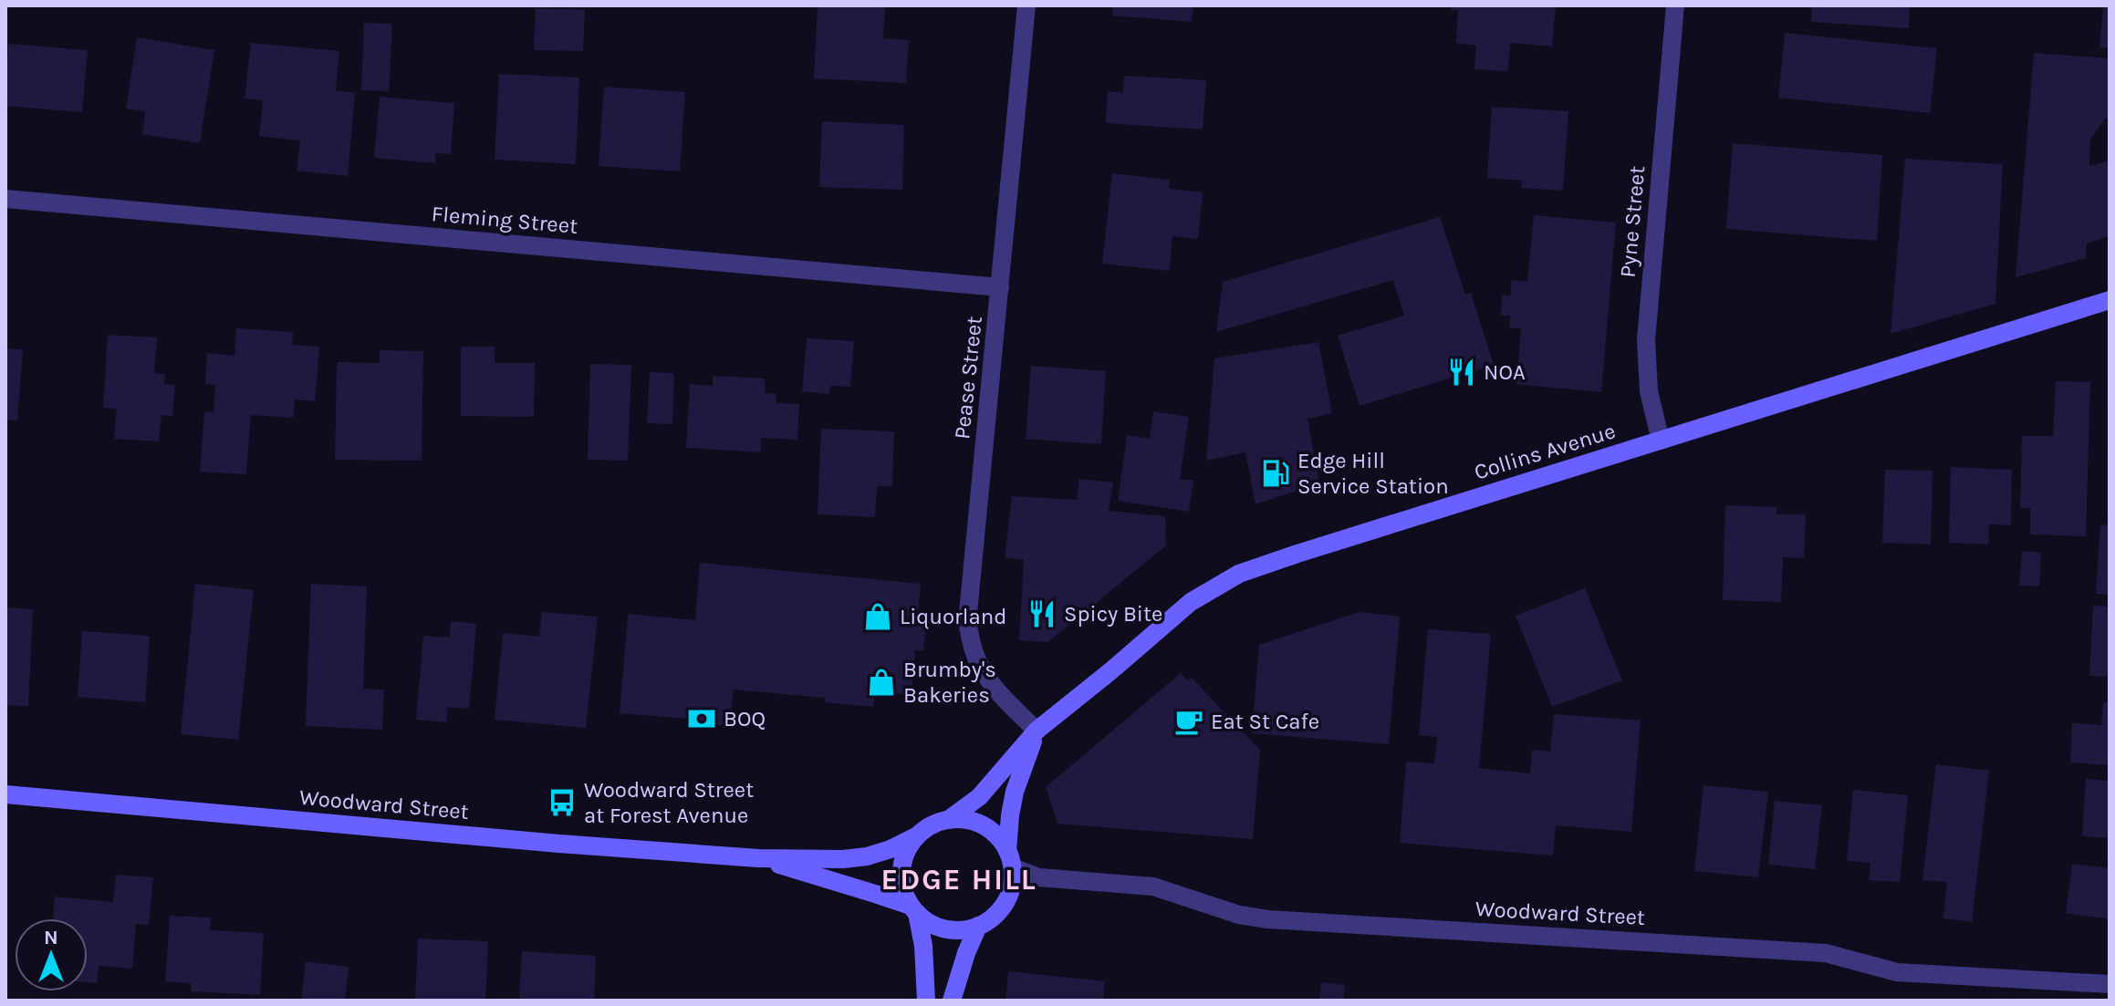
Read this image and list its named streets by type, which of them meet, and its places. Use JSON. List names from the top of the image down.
{
  "streets": {
    "street": [
      "Fleming Street",
      "Pyne Street",
      "Pease Street",
      "Collins Avenue",
      "Woodward Street"
    ]
  },
  "crossings": [
    ["Fleming Street", "Pease Street"],
    ["Pyne Street", "Collins Avenue"],
    ["Pease Street", "Collins Avenue"],
    ["Collins Avenue", "Woodward Street"]
  ],
  "districts": ["EDGE HILL"],
  "places": {
    "restaurant": ["NOA", "Spicy Bite"],
    "fuel station": ["Edge Hill Service Station"],
    "shop": ["Liquorland", "Brumby's Bakeries"],
    "bank": ["BOQ"],
    "cafe": ["Eat St Cafe"],
    "bus stop": ["Woodward Street at Forest Avenue"]
  },
  "north": "top"
}
